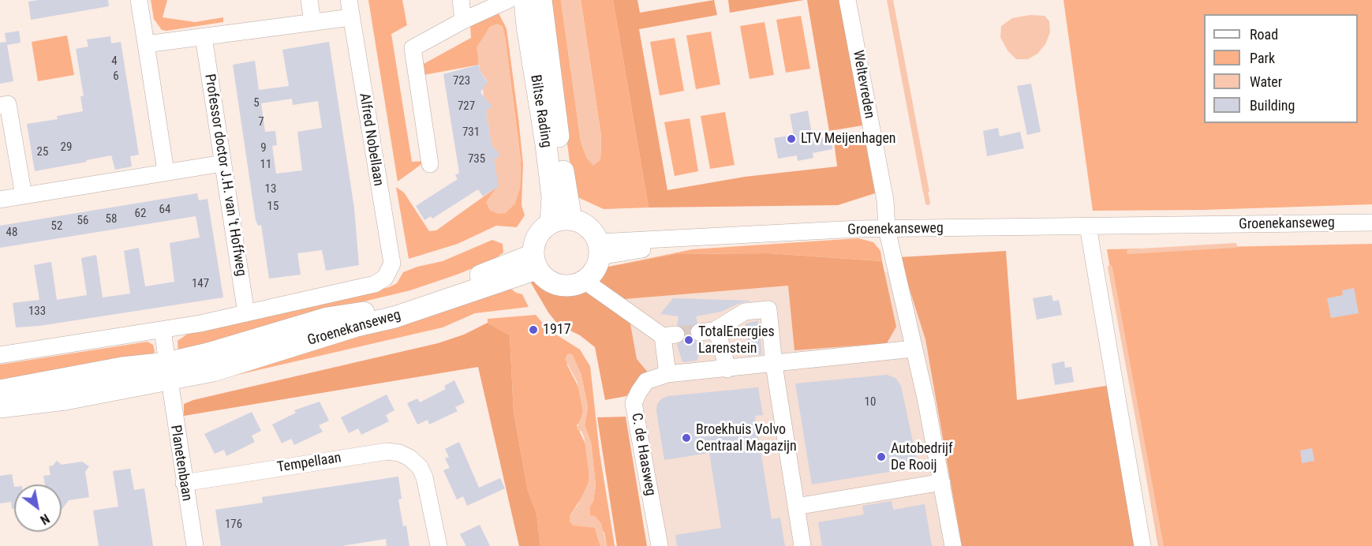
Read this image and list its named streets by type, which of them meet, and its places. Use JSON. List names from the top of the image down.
{
  "streets": {
    "main road": ["Biltse Rading", "Groenekanseweg"],
    "street": [
      "Weltevreden",
      "Alfred Nobellaan",
      "Professor doctor J.H. van 't Hoffweg",
      "C. de Haasweg",
      "Planetenbaan",
      "Tempellaan"
    ]
  },
  "crossings": [
    ["Weltevreden", "Groenekanseweg"],
    ["Weltevreden", "C. de Haasweg"],
    ["Biltse Rading", "Groenekanseweg"],
    ["Alfred Nobellaan", "Professor doctor J.H. van 't Hoffweg"],
    ["Groenekanseweg", "Planetenbaan"],
    ["Planetenbaan", "Tempellaan"]
  ],
  "places": [
    "LTV Meijenhagen",
    "1917",
    "TotalEnergies Larenstein",
    "Broekhuis Volvo Centraal Magazijn",
    "Autobedrijf De Rooij"
  ],
  "house_numbers": [
    "4",
    "6",
    "723",
    "5",
    "727",
    "7",
    "731",
    "29",
    "9",
    "25",
    "735",
    "11",
    "13",
    "15",
    "64",
    "62",
    "58",
    "56",
    "52",
    "48",
    "147",
    "133",
    "10",
    "176"
  ],
  "legend": [
    "Road",
    "Park",
    "Water",
    "Building"
  ],
  "north": "bottom right"
}
